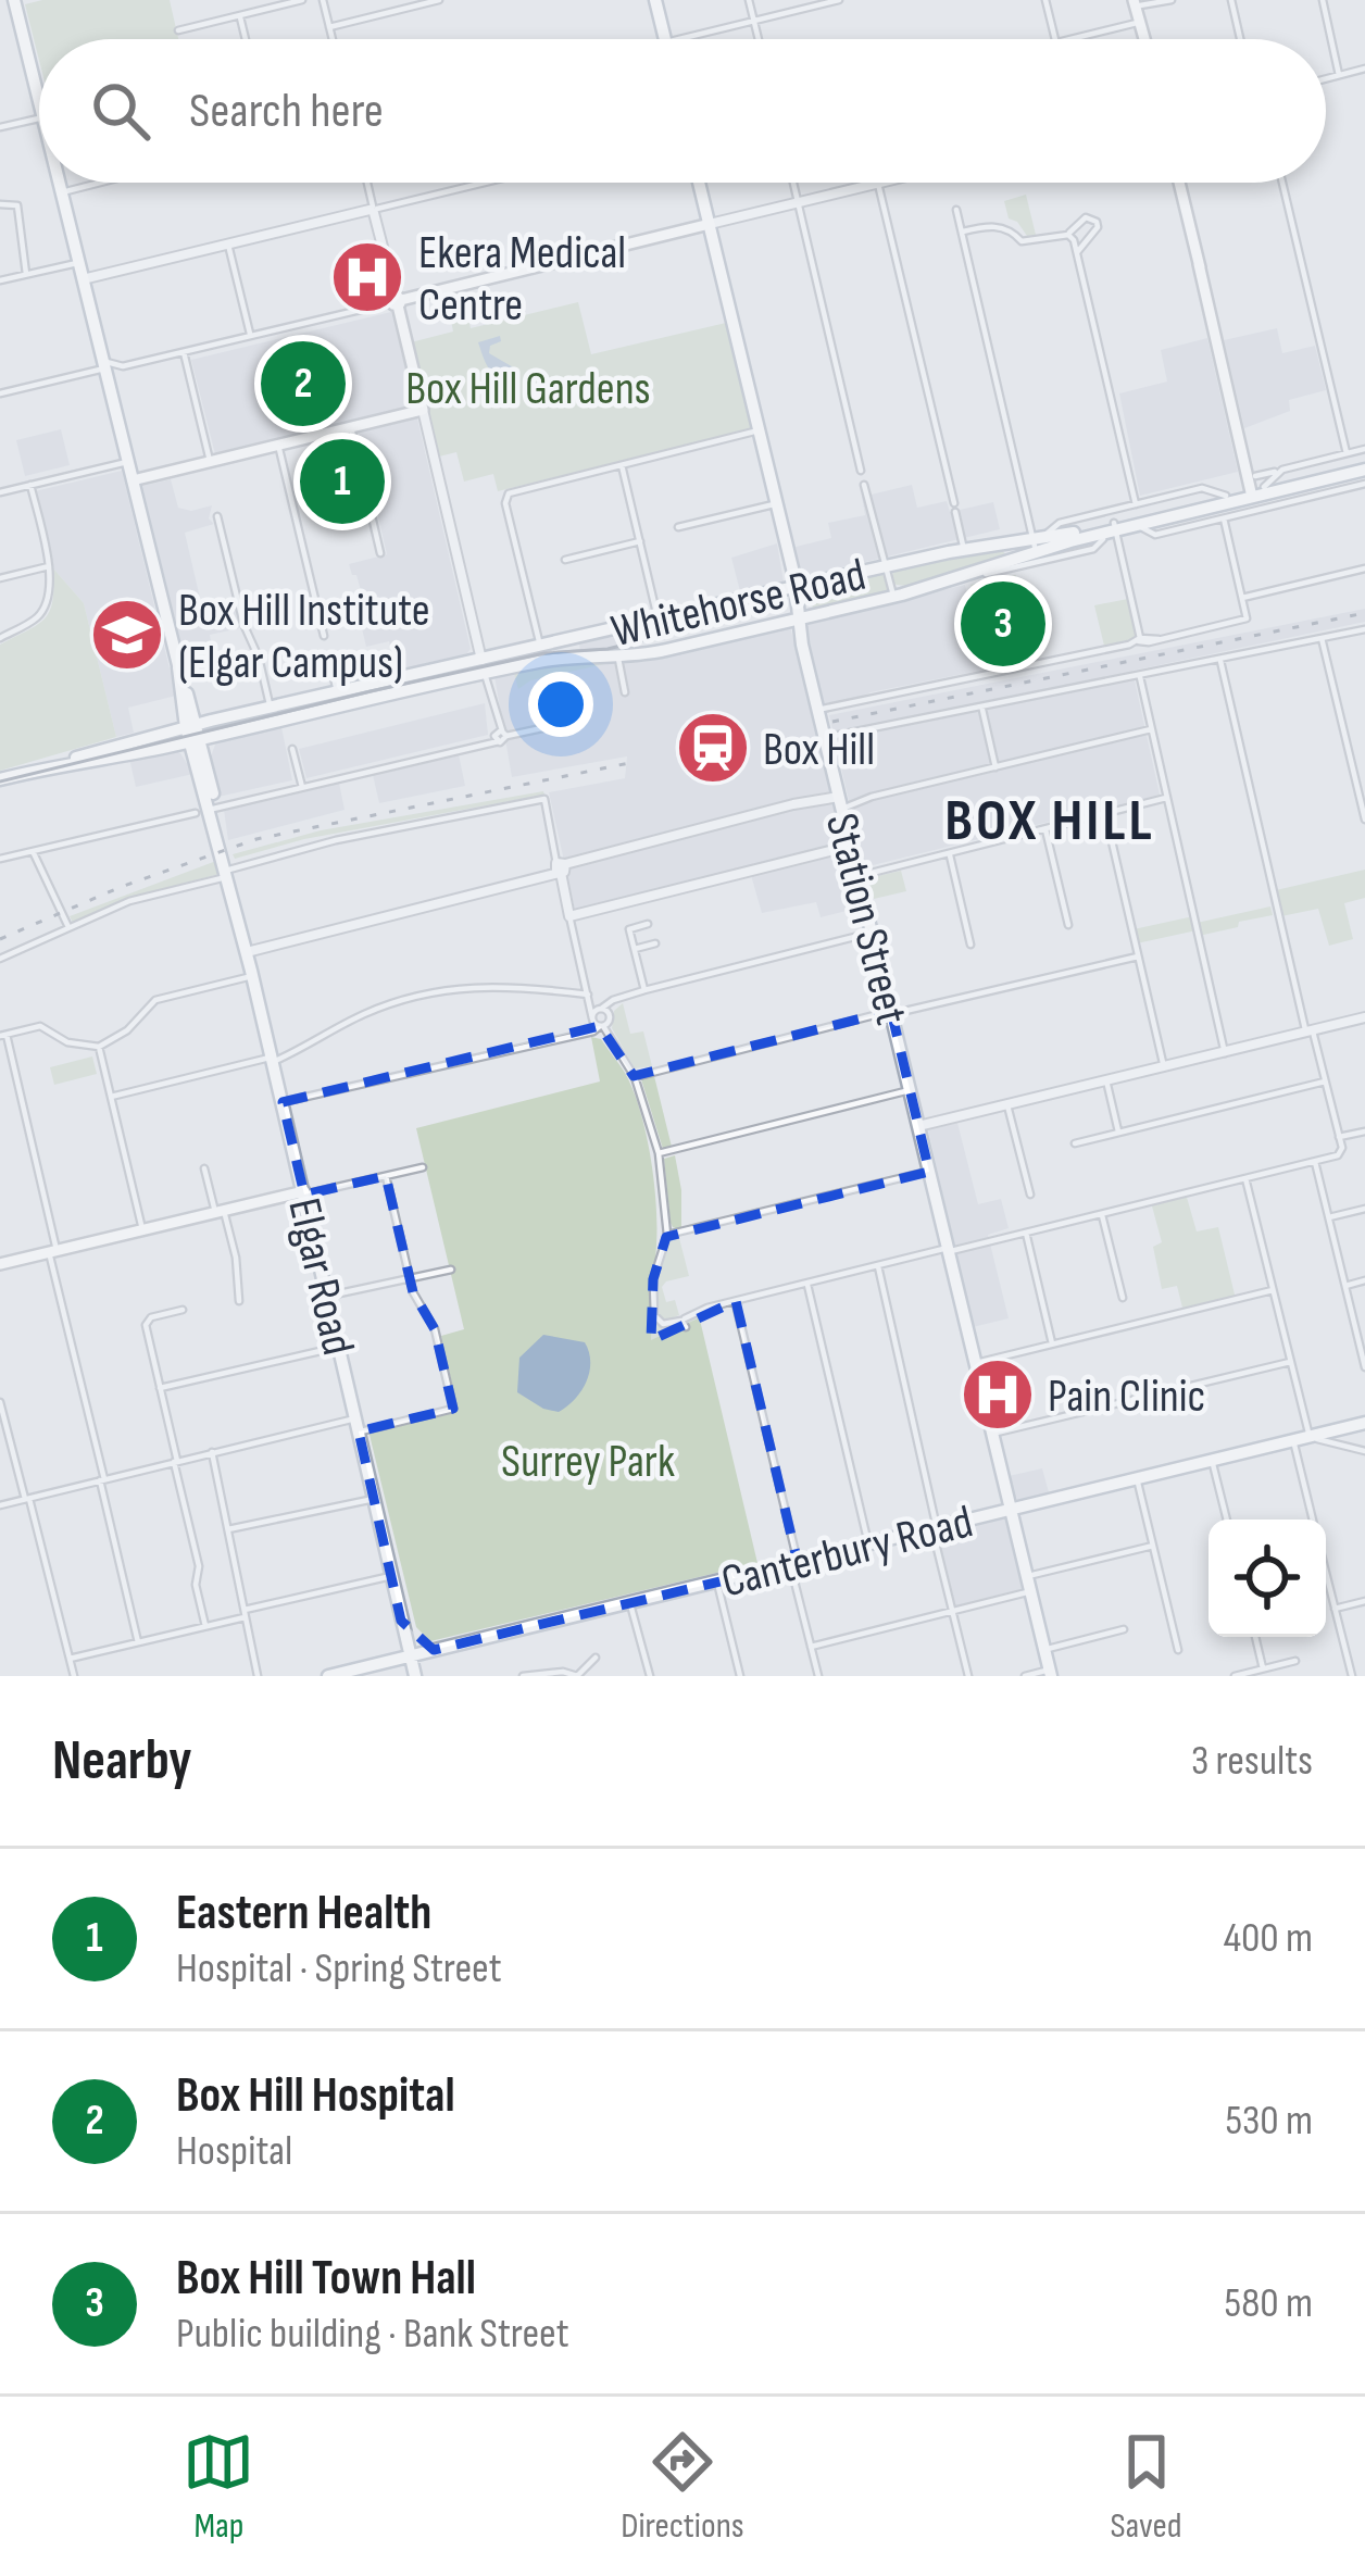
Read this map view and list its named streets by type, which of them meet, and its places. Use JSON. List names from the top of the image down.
{
  "streets": {
    "main road": [
      "Whitehorse Road",
      "Station Street",
      "Elgar Road",
      "Canterbury Road"
    ]
  },
  "crossings": [
    ["Whitehorse Road", "Station Street"],
    ["Whitehorse Road", "Elgar Road"],
    ["Station Street", "Canterbury Road"],
    ["Elgar Road", "Canterbury Road"]
  ],
  "districts": ["BOX HILL"],
  "parks": ["Box Hill Gardens", "Surrey Park"],
  "places": {
    "hospital": ["Ekera Medical Centre", "Pain Clinic"],
    "school or university": ["Box Hill Institute (Elgar Campus)"],
    "station": ["Box Hill"]
  },
  "page": {
    "search": "Search here",
    "pins": ["2", "1", "3"],
    "heading": ["Nearby", "3 results"],
    "list": [
      {
        "mark": "1",
        "name": "Eastern Health",
        "note": "Hospital · Spring Street",
        "value": "400 m"
      },
      {
        "mark": "2",
        "name": "Box Hill Hospital",
        "note": "Hospital",
        "value": "530 m"
      },
      {
        "mark": "3",
        "name": "Box Hill Town Hall",
        "note": "Public building · Bank Street",
        "value": "580 m"
      }
    ],
    "nav": ["Map", "Directions", "Saved"]
  }
}
